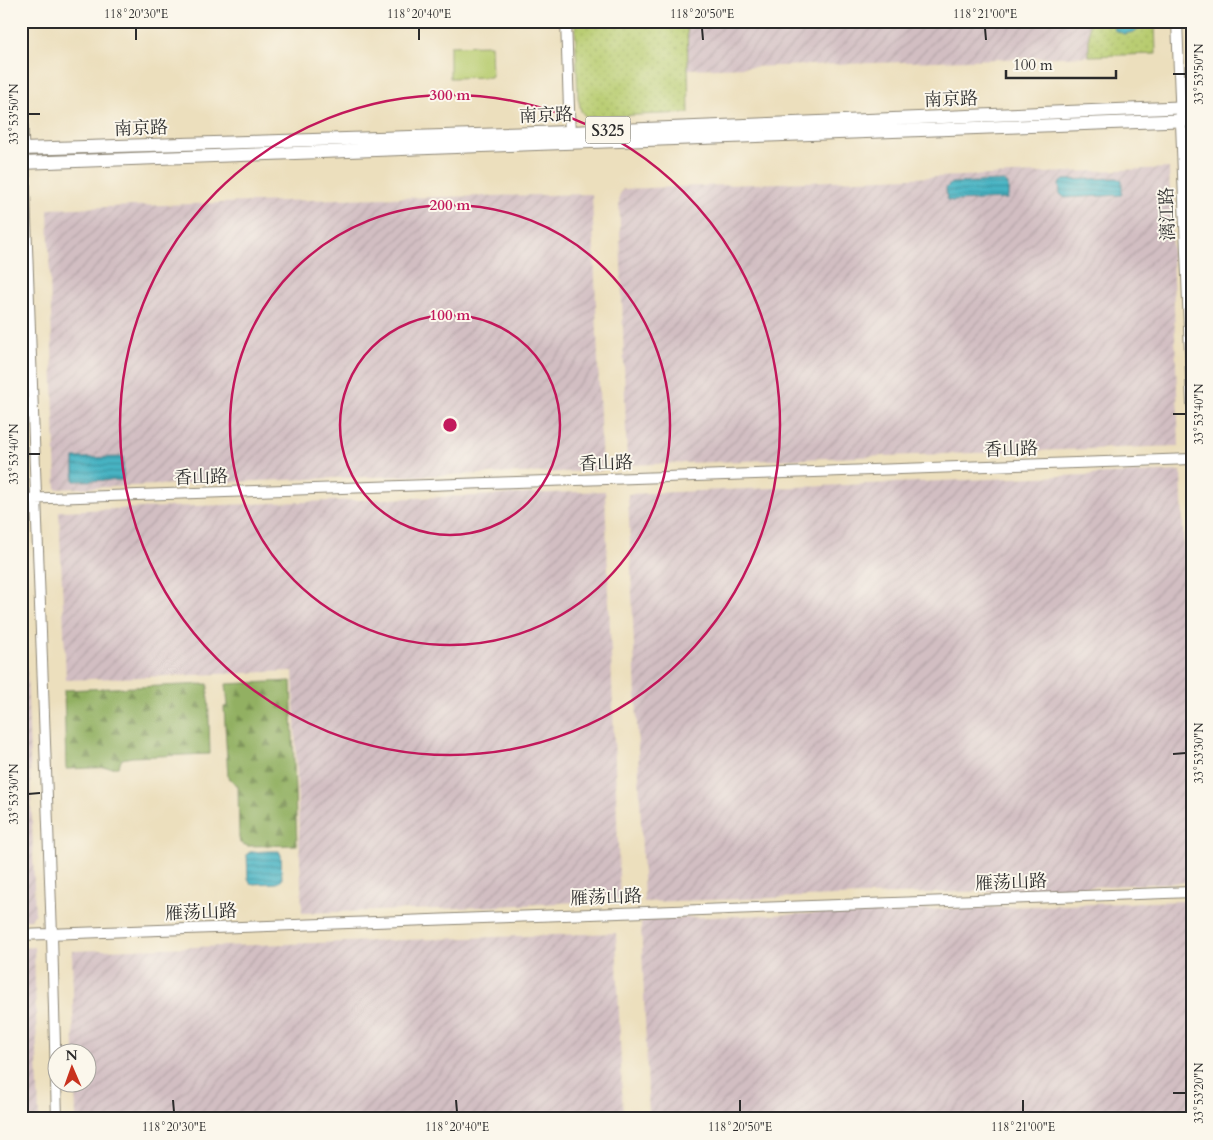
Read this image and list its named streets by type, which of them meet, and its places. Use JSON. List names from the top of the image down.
{
  "streets": {
    "main road": ["南京路", "S325"],
    "street": ["漓江路", "香山路", "雁荡山路"]
  },
  "crossings": [
    ["南京路", "漓江路"]
  ],
  "scale_bar": "100 m",
  "north": "top",
  "coordinates": [
    "118°20'30\"E",
    "118°20'40\"E",
    "118°20'50\"E",
    "118°21'00\"E",
    "33°53'50\"N",
    "33°53'40\"N",
    "33°53'30\"N",
    "33°53'20\"N"
  ],
  "rings": ["300 m", "200 m", "100 m"]
}
